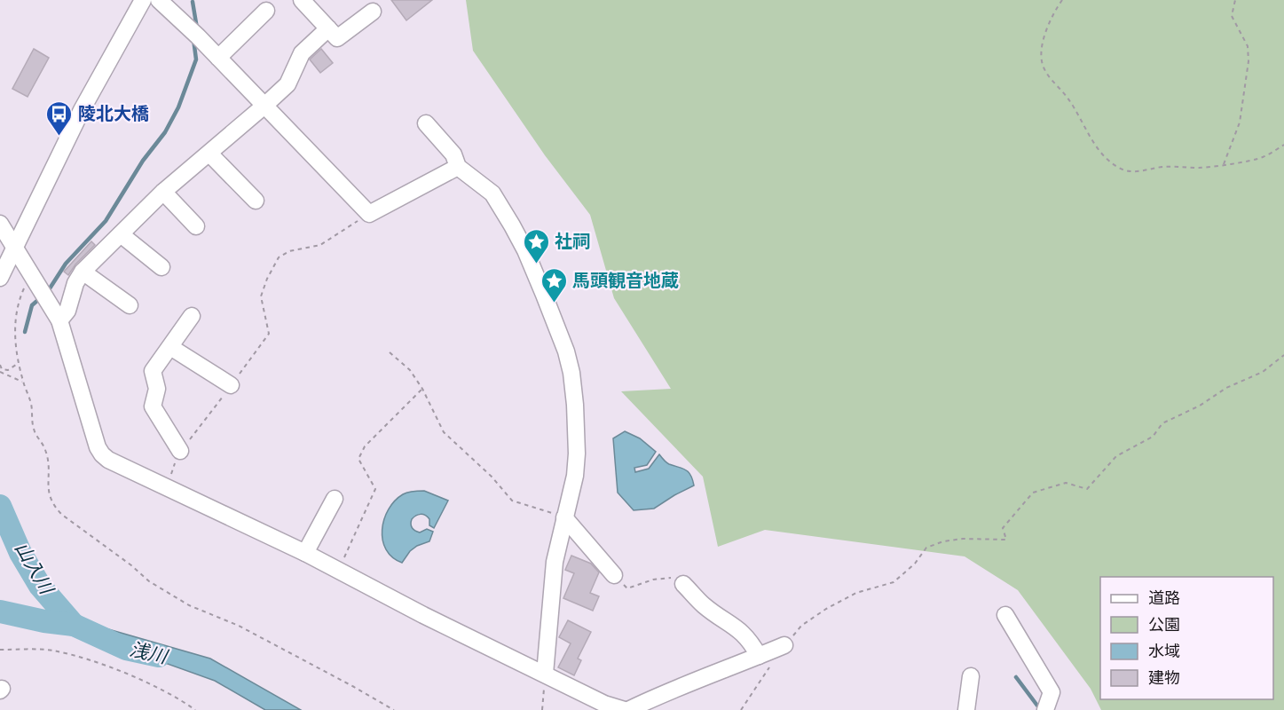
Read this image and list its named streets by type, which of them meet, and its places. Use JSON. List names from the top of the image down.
{
  "water": ["山入川", "浅川"],
  "places": {
    "bus stop": ["陵北大橋"],
    "place": ["社祠", "馬頭観音地蔵"]
  },
  "legend": [
    "道路",
    "公園",
    "水域",
    "建物"
  ]
}
